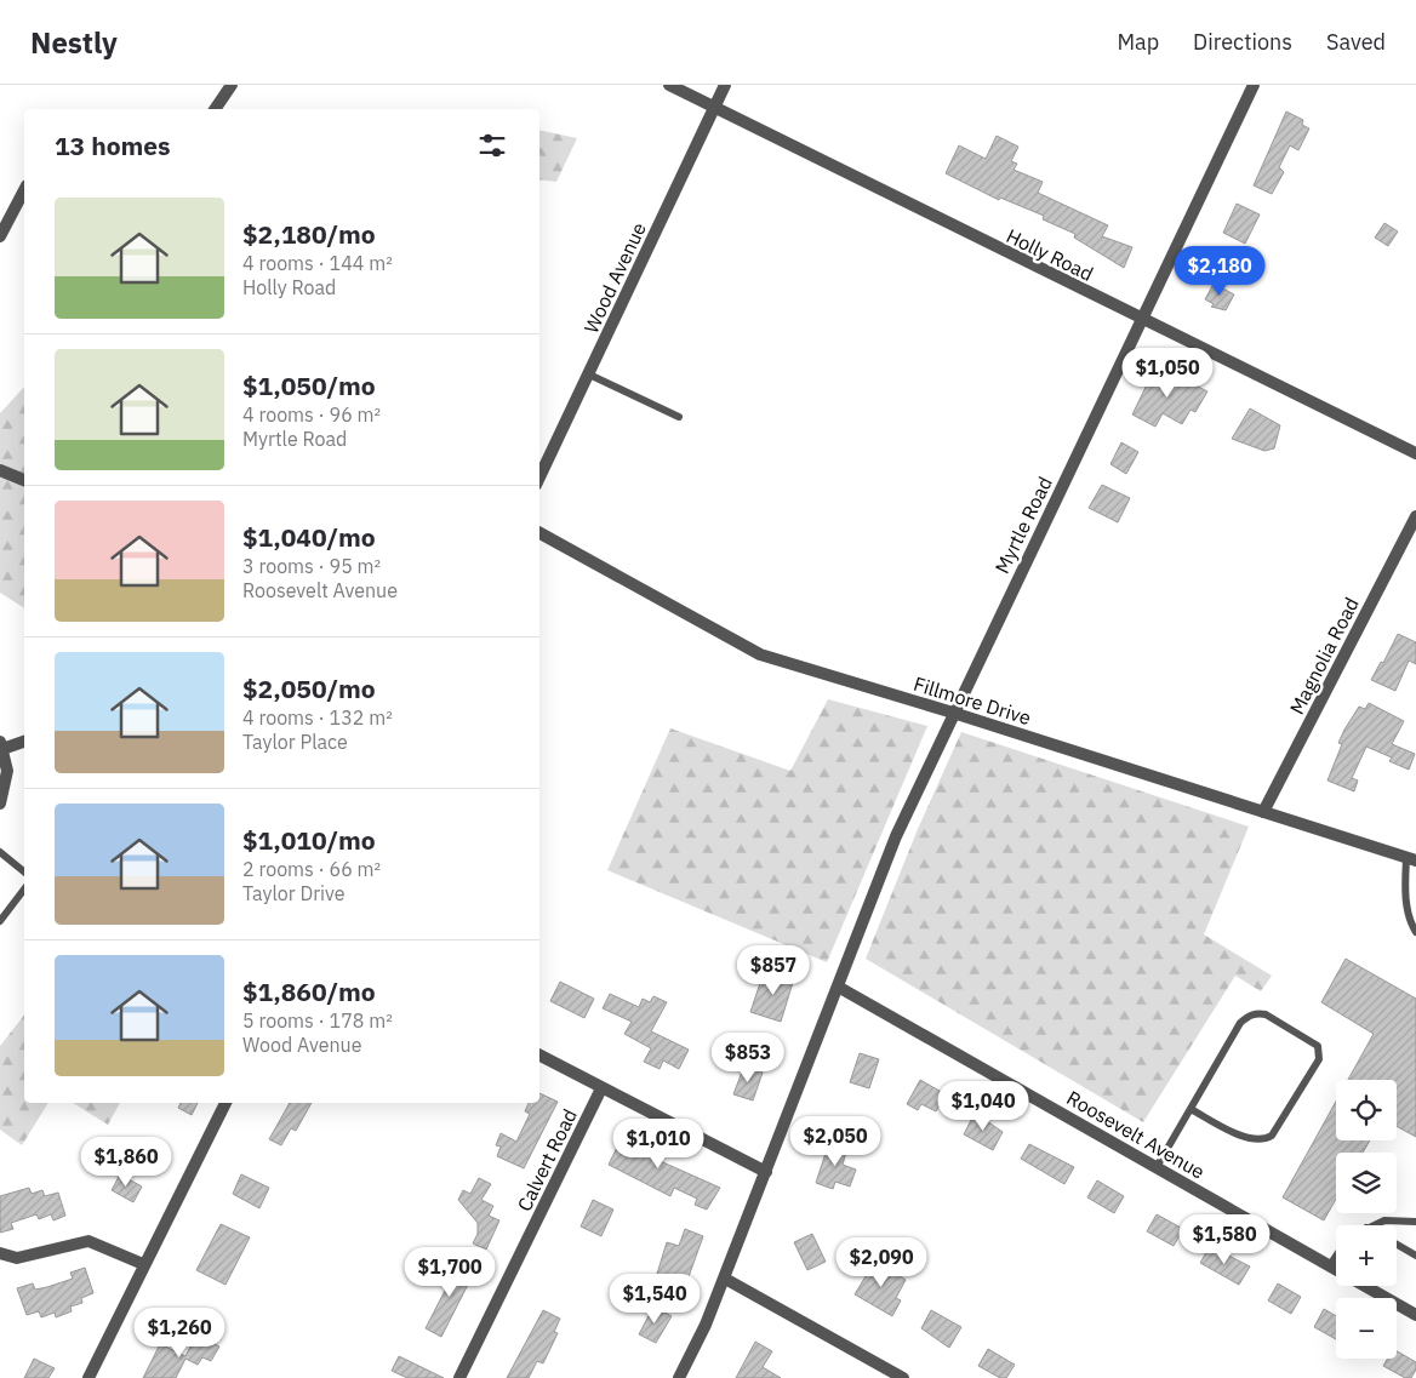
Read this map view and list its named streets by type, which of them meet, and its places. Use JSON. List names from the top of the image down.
{
  "streets": {
    "street": [
      "Holly Road",
      "Wood Avenue",
      "Myrtle Road",
      "Magnolia Road",
      "Fillmore Drive",
      "Roosevelt Avenue",
      "Calvert Road"
    ]
  },
  "crossings": [
    ["Holly Road", "Wood Avenue"],
    ["Holly Road", "Myrtle Road"],
    ["Myrtle Road", "Fillmore Drive"],
    ["Myrtle Road", "Roosevelt Avenue"],
    ["Magnolia Road", "Fillmore Drive"]
  ],
  "page": {
    "header": "Nestly",
    "nav": ["Map", "Directions", "Saved"],
    "heading": "13 homes",
    "list": [
      {
        "name": "$2,180/mo",
        "note": "4 rooms · 144 m² · Holly Road"
      },
      {
        "name": "$1,050/mo",
        "note": "4 rooms · 96 m² · Myrtle Road"
      },
      {
        "name": "$1,040/mo",
        "note": "3 rooms · 95 m² · Roosevelt Avenue"
      },
      {
        "name": "$2,050/mo",
        "note": "4 rooms · 132 m² · Taylor Place"
      },
      {
        "name": "$1,010/mo",
        "note": "2 rooms · 66 m² · Taylor Drive"
      },
      {
        "name": "$1,860/mo",
        "note": "5 rooms · 178 m² · Wood Avenue"
      }
    ],
    "price": [
      "$2,180",
      "$1,050",
      "$857",
      "$853",
      "$1,040",
      "$2,050",
      "$1,010",
      "$1,860",
      "$1,580",
      "$2,090",
      "$1,700",
      "$1,540",
      "$1,260"
    ],
    "map_buttons": ["+", "−"]
  }
}
